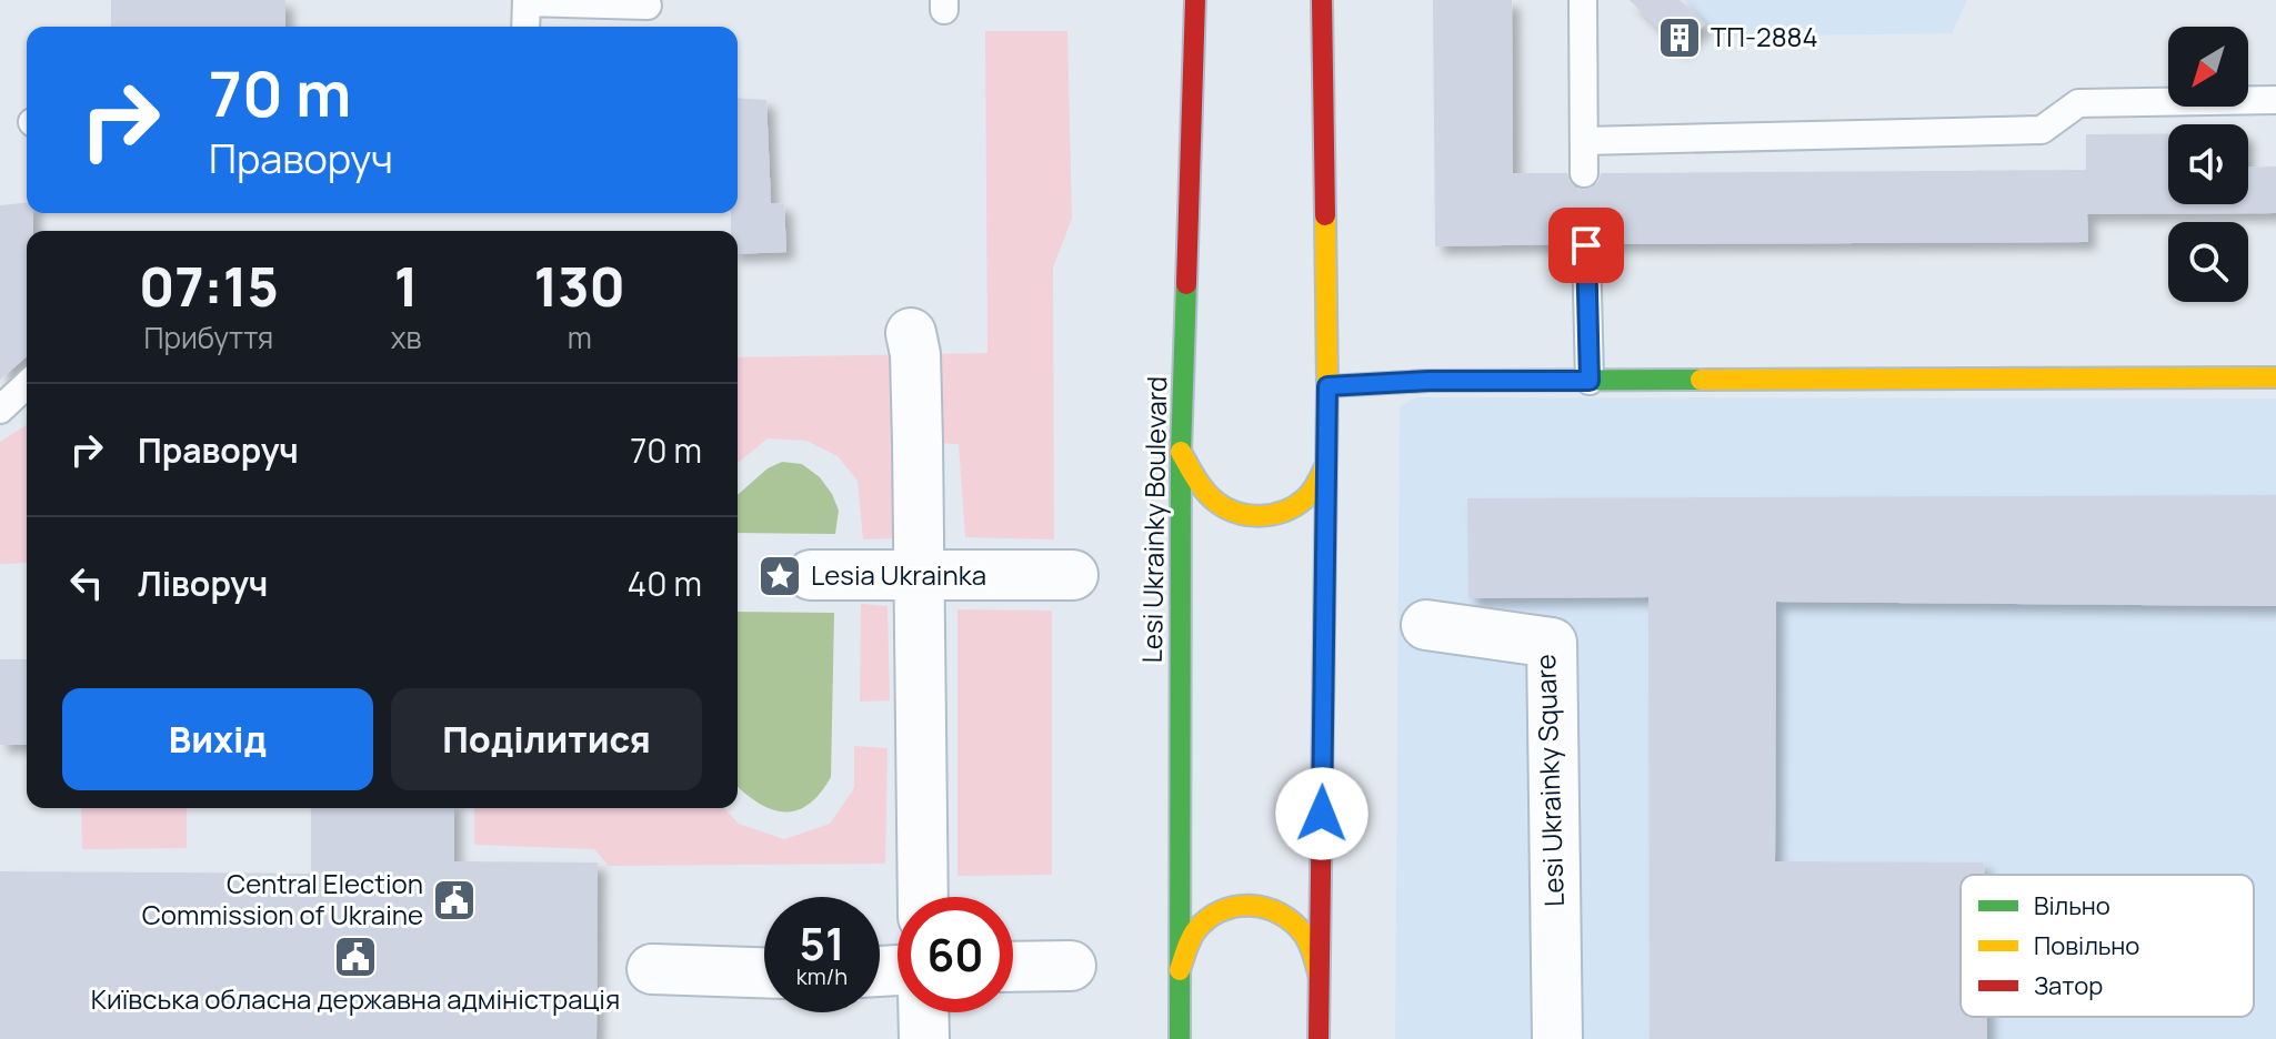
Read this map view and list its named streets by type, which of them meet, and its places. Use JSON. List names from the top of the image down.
{
  "streets": {
    "main road": ["Lesi Ukrainky Boulevard"],
    "street": ["Lesi Ukrainky Square"]
  },
  "places": {
    "building": ["ТП-2884"],
    "place": ["Lesia Ukrainka"],
    "public building": ["Central Election Commission of Ukraine", "Київська обласна державна адміністрація"]
  },
  "legend": ["Вільно", "Повільно", "Затор"],
  "north": "bottom left",
  "page": {
    "turn": ["70 m", "Праворуч"],
    "eta": [
      "07:15",
      "Прибуття",
      "1",
      "хв",
      "130",
      "m"
    ],
    "list": [
      {
        "name": "Праворуч",
        "value": "70 m"
      },
      {
        "name": "Ліворуч",
        "value": "40 m"
      }
    ],
    "buttons": ["Вихід", "Поділитися"],
    "speed": "51 km/h",
    "limit": "60"
  }
}
